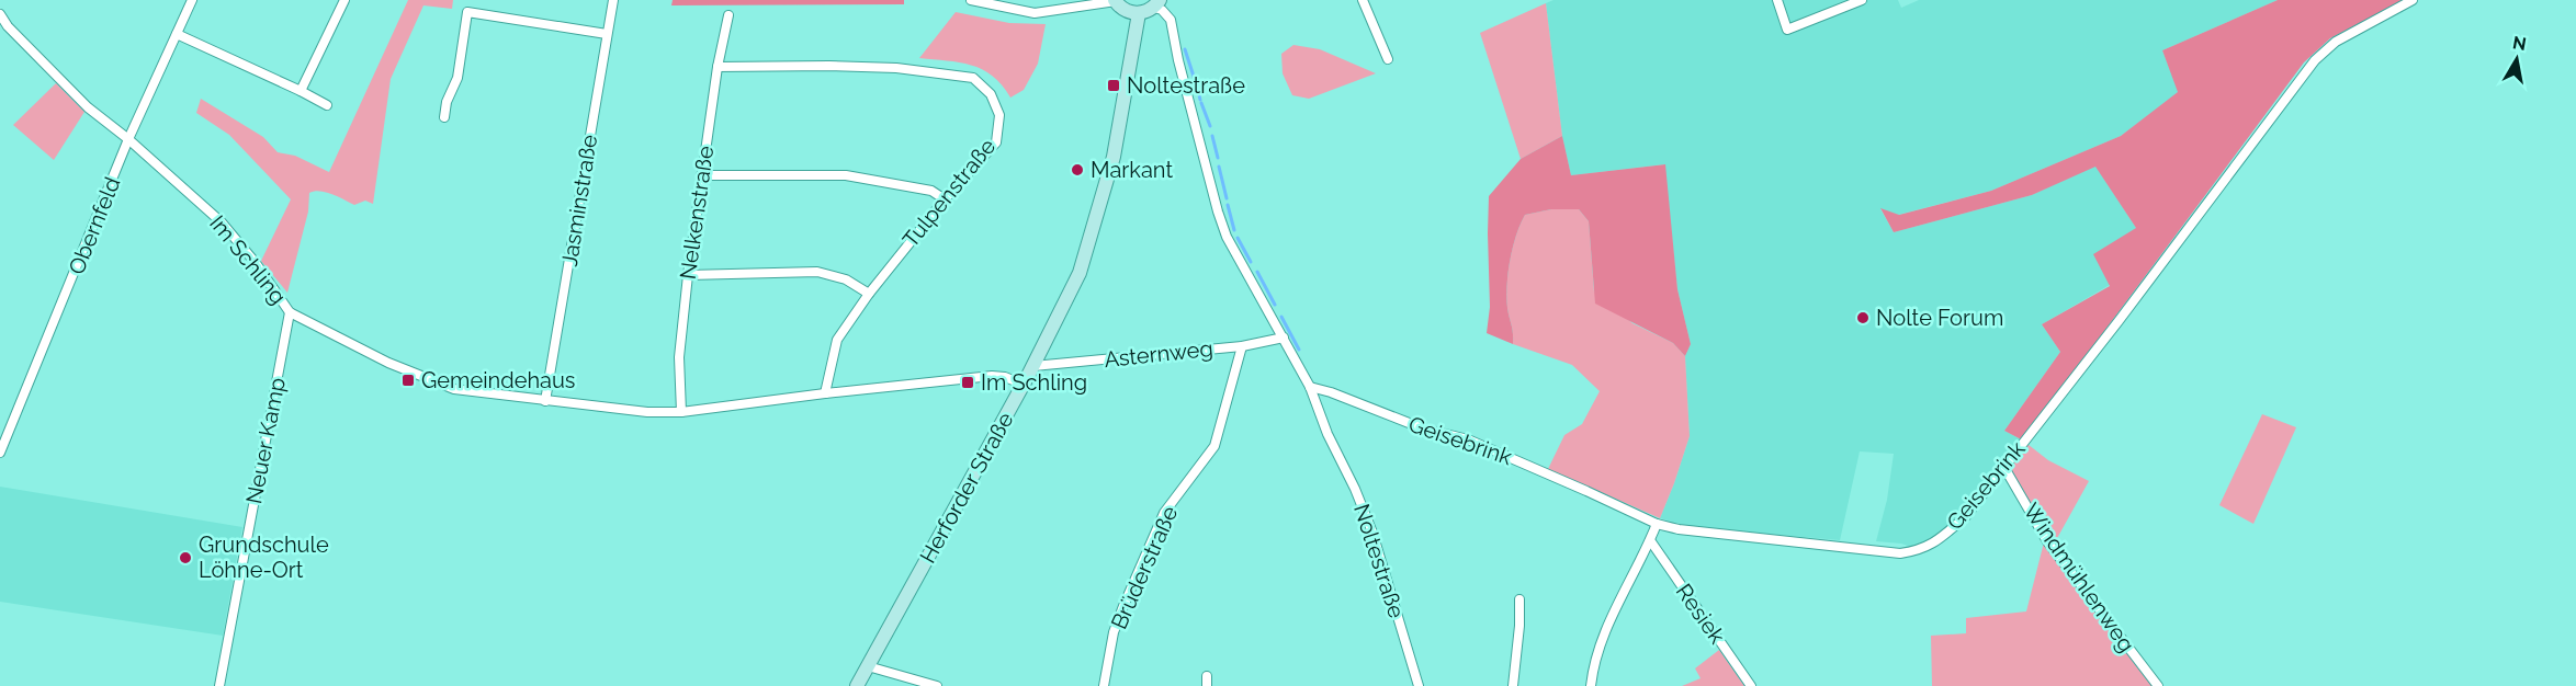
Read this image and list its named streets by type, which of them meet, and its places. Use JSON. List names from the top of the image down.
{
  "streets": {
    "main road": ["Herforder Straße"],
    "street": [
      "Tulpenstraße",
      "Jasminstraße",
      "Nelkenstraße",
      "Obernfeld",
      "Im Schling",
      "Asternweg",
      "Neuer Kamp",
      "Geisebrink",
      "Noltestraße",
      "Brüderstraße",
      "Windmühlenweg",
      "Resiek"
    ]
  },
  "crossings": [
    ["Tulpenstraße", "Nelkenstraße"],
    ["Tulpenstraße", "Im Schling"],
    ["Jasminstraße", "Im Schling"],
    ["Nelkenstraße", "Im Schling"],
    ["Obernfeld", "Im Schling"],
    ["Im Schling", "Neuer Kamp"],
    ["Im Schling", "Herforder Straße"],
    ["Asternweg", "Herforder Straße"],
    ["Asternweg", "Noltestraße"],
    ["Asternweg", "Brüderstraße"],
    ["Geisebrink", "Noltestraße"],
    ["Geisebrink", "Windmühlenweg"]
  ],
  "places": {
    "transit": ["Noltestraße", "Gemeindehaus", "Im Schling"],
    "other": ["Markant", "Nolte Forum", "Grundschule Löhne-Ort"]
  },
  "north": "top"
}
